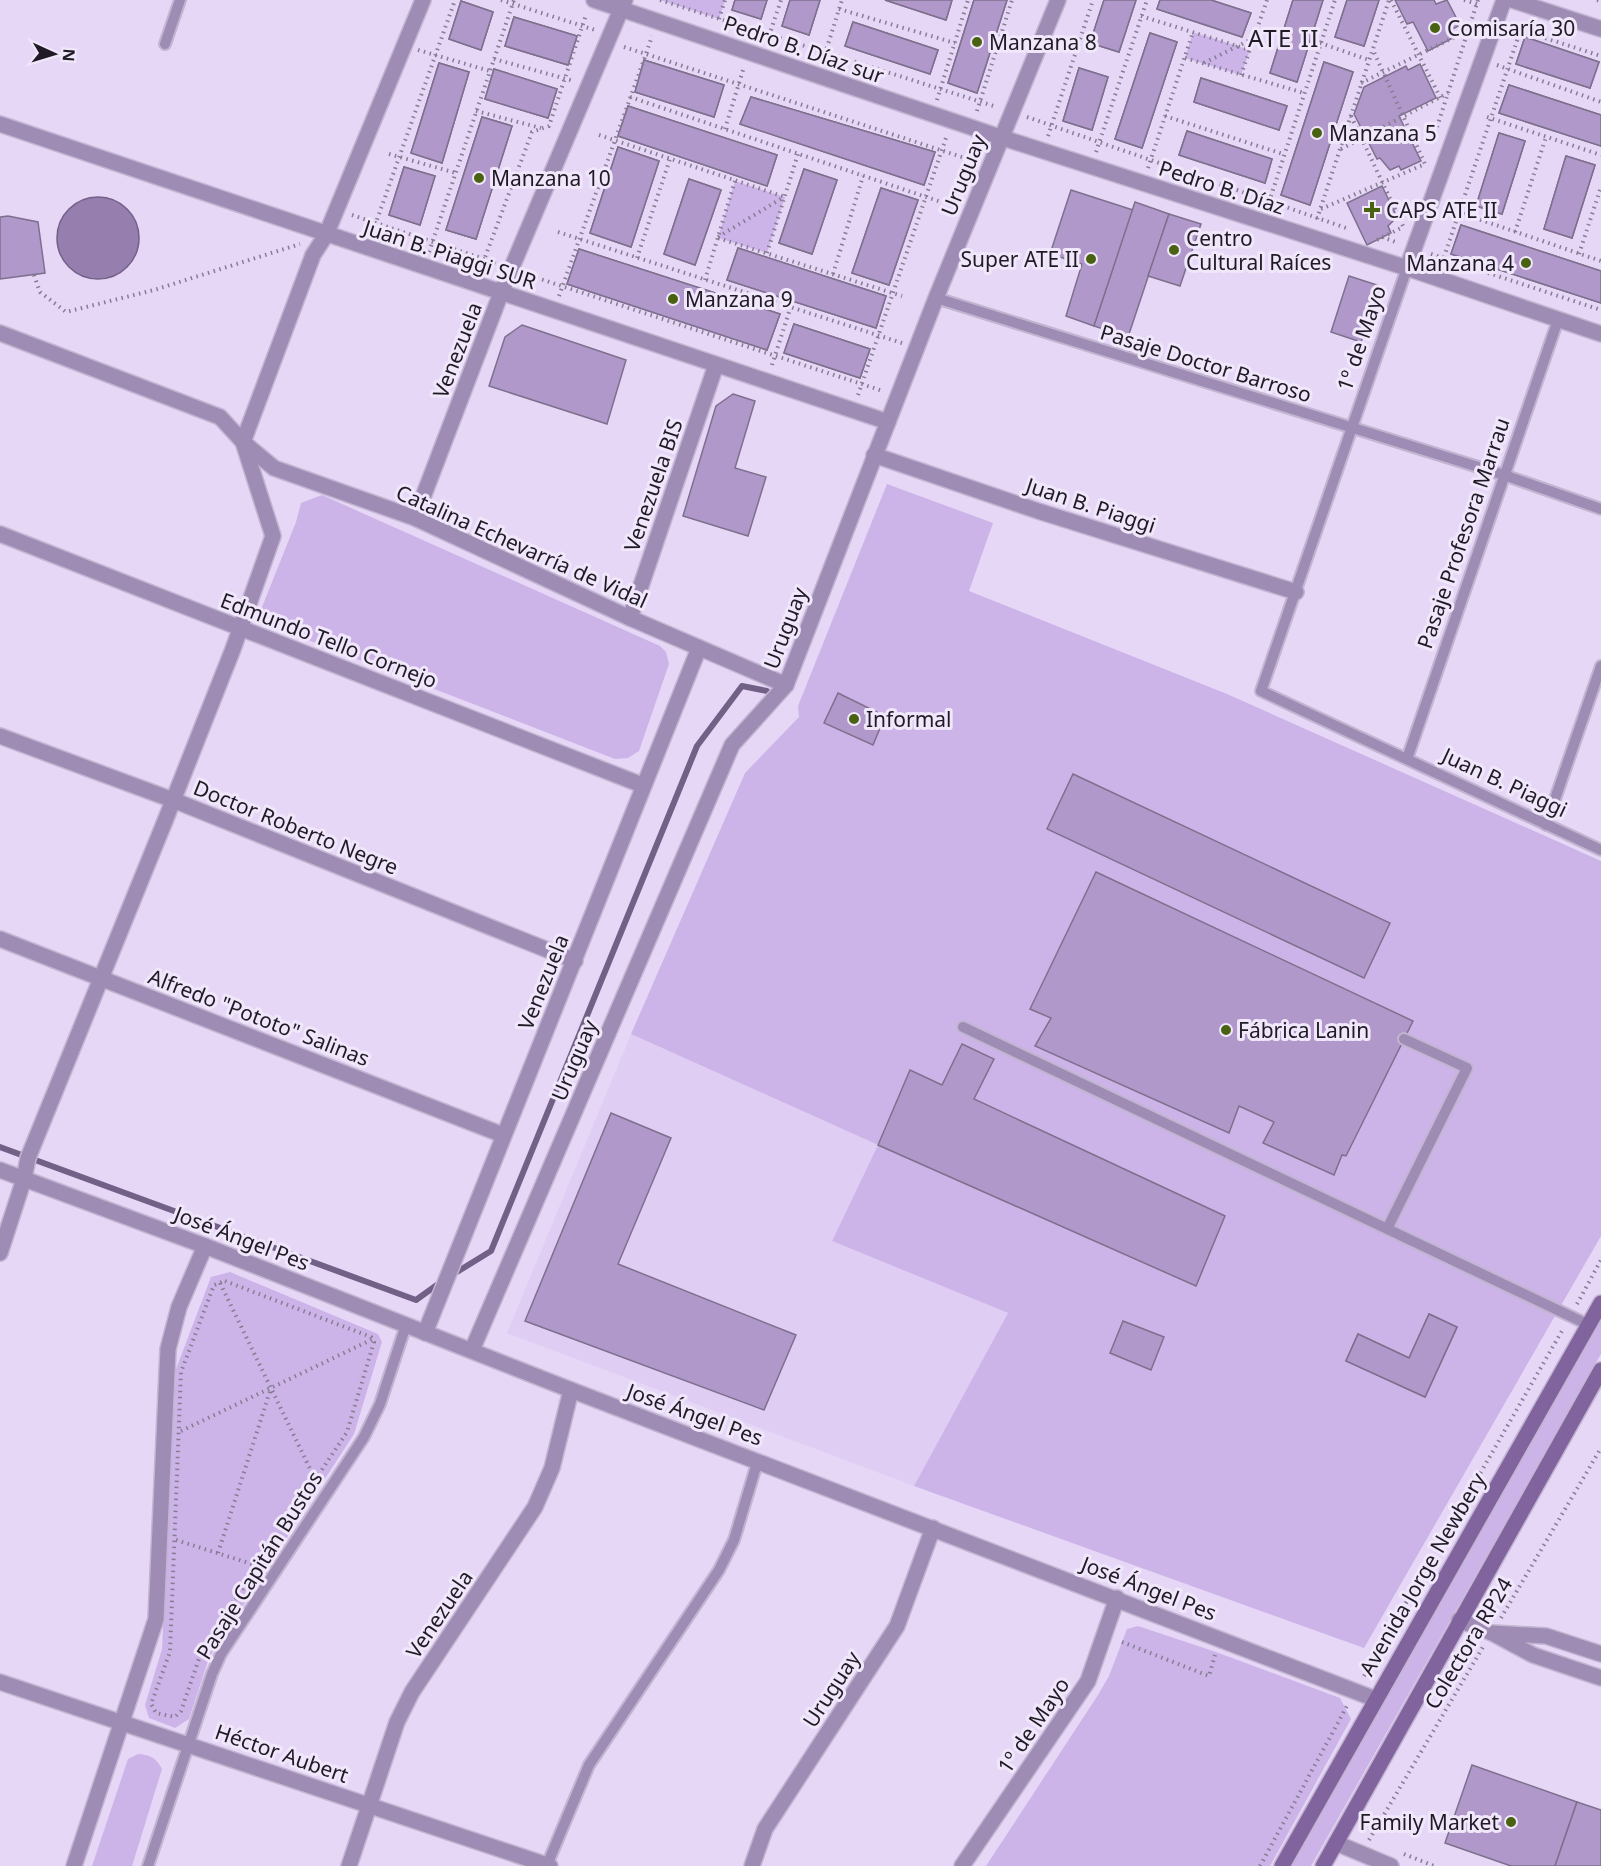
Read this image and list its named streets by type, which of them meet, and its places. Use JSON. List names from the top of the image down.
{
  "streets": {
    "main road": ["Avenida Jorge Newbery"],
    "street": [
      "Pedro B. Díaz sur",
      "Uruguay",
      "Pedro B. Díaz",
      "Juan B. Piaggi SUR",
      "1º de Mayo",
      "Venezuela",
      "Venezuela BIS",
      "Juan B. Piaggi",
      "Catalina Echevarría de Vidal",
      "Edmundo Tello Cornejo",
      "Doctor Roberto Negre",
      "Alfredo \"Pototo\" Salinas",
      "José Ángel Pes",
      "Héctor Aubert"
    ],
    "lane": ["Pasaje Doctor Barroso", "Pasaje Profesora Marrau", "Pasaje Capitán Bustos"],
    "path": ["Colectora RP24"]
  },
  "crossings": [
    ["Pedro B. Díaz sur", "Uruguay"],
    ["Pedro B. Díaz sur", "Pedro B. Díaz"],
    ["Pedro B. Díaz sur", "Venezuela"],
    ["Uruguay", "Pedro B. Díaz"],
    ["Uruguay", "Juan B. Piaggi SUR"],
    ["Uruguay", "Pasaje Doctor Barroso"],
    ["Uruguay", "Juan B. Piaggi"],
    ["Uruguay", "Catalina Echevarría de Vidal"],
    ["Uruguay", "José Ángel Pes"],
    ["Pedro B. Díaz", "1º de Mayo"],
    ["Pedro B. Díaz", "Pasaje Profesora Marrau"],
    ["Juan B. Piaggi SUR", "Venezuela"],
    ["Juan B. Piaggi SUR", "Venezuela BIS"],
    ["1º de Mayo", "Pasaje Doctor Barroso"],
    ["1º de Mayo", "Juan B. Piaggi"],
    ["1º de Mayo", "José Ángel Pes"],
    ["Venezuela", "Catalina Echevarría de Vidal"],
    ["Venezuela", "Edmundo Tello Cornejo"],
    ["Venezuela", "Doctor Roberto Negre"],
    ["Venezuela", "Alfredo \"Pototo\" Salinas"],
    ["Venezuela", "José Ángel Pes"],
    ["Venezuela", "Héctor Aubert"],
    ["Pasaje Doctor Barroso", "Pasaje Profesora Marrau"],
    ["Venezuela BIS", "Catalina Echevarría de Vidal"],
    ["Juan B. Piaggi", "Pasaje Profesora Marrau"],
    ["José Ángel Pes", "Pasaje Capitán Bustos"],
    ["José Ángel Pes", "Avenida Jorge Newbery"],
    ["Pasaje Capitán Bustos", "Héctor Aubert"]
  ],
  "districts": ["ATE II"],
  "places": {
    "other": [
      "Comisaría 30",
      "Manzana 8",
      "Manzana 5",
      "Manzana 10",
      "Centro Cultural Raíces",
      "Super ATE II",
      "Manzana 4",
      "Manzana 9",
      "Informal",
      "Fábrica Lanin",
      "Family Market"
    ],
    "health": ["CAPS ATE II"]
  },
  "north": "right"
}
